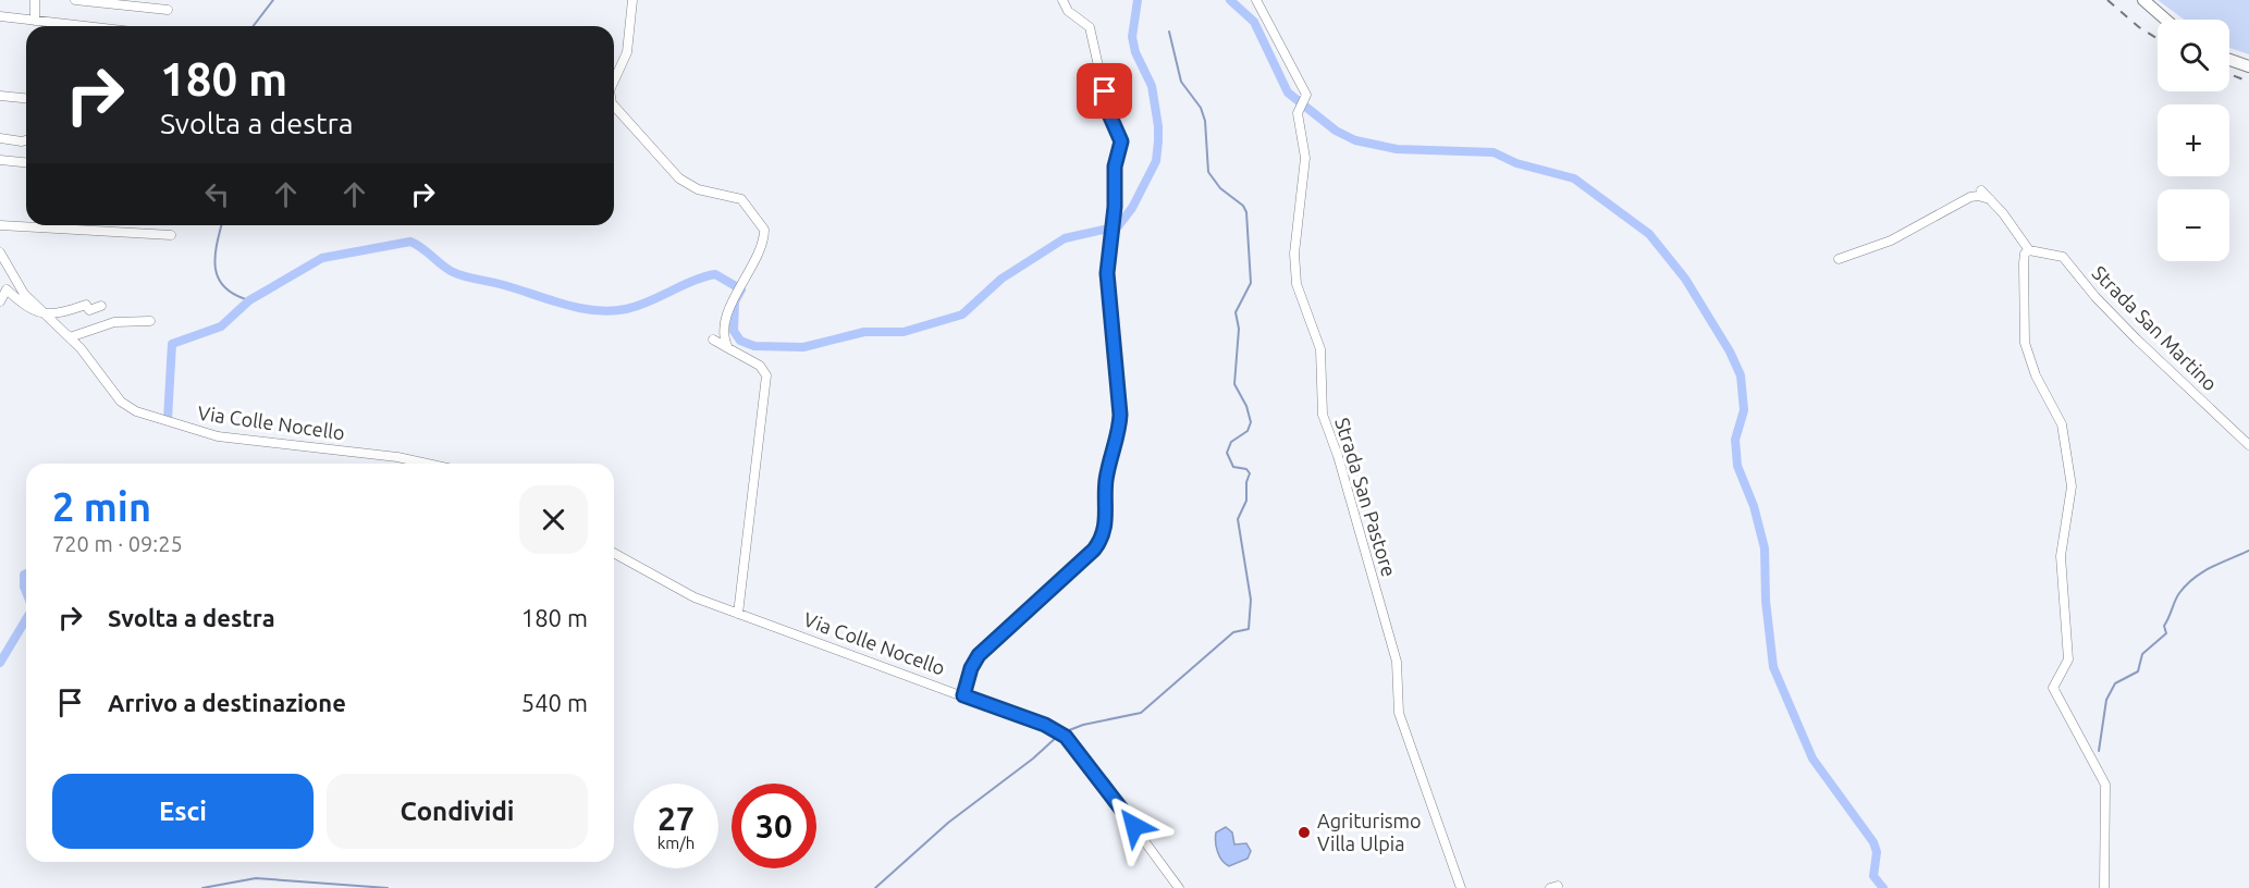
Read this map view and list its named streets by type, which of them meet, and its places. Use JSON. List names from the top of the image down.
{
  "streets": {
    "street": ["Strada San Martino", "Via Colle Nocello", "Strada San Pastore"]
  },
  "places": ["Agriturismo Villa Ulpia"],
  "page": {
    "map_buttons": ["+", "−"],
    "turn": ["180 m", "Svolta a destra"],
    "heading": ["2 min", "720 m · 09:25"],
    "list": [
      {
        "name": "Svolta a destra",
        "value": "180 m"
      },
      {
        "name": "Arrivo a destinazione",
        "value": "540 m"
      }
    ],
    "buttons": ["Esci", "Condividi"],
    "speed": "27 km/h",
    "limit": "30"
  }
}
